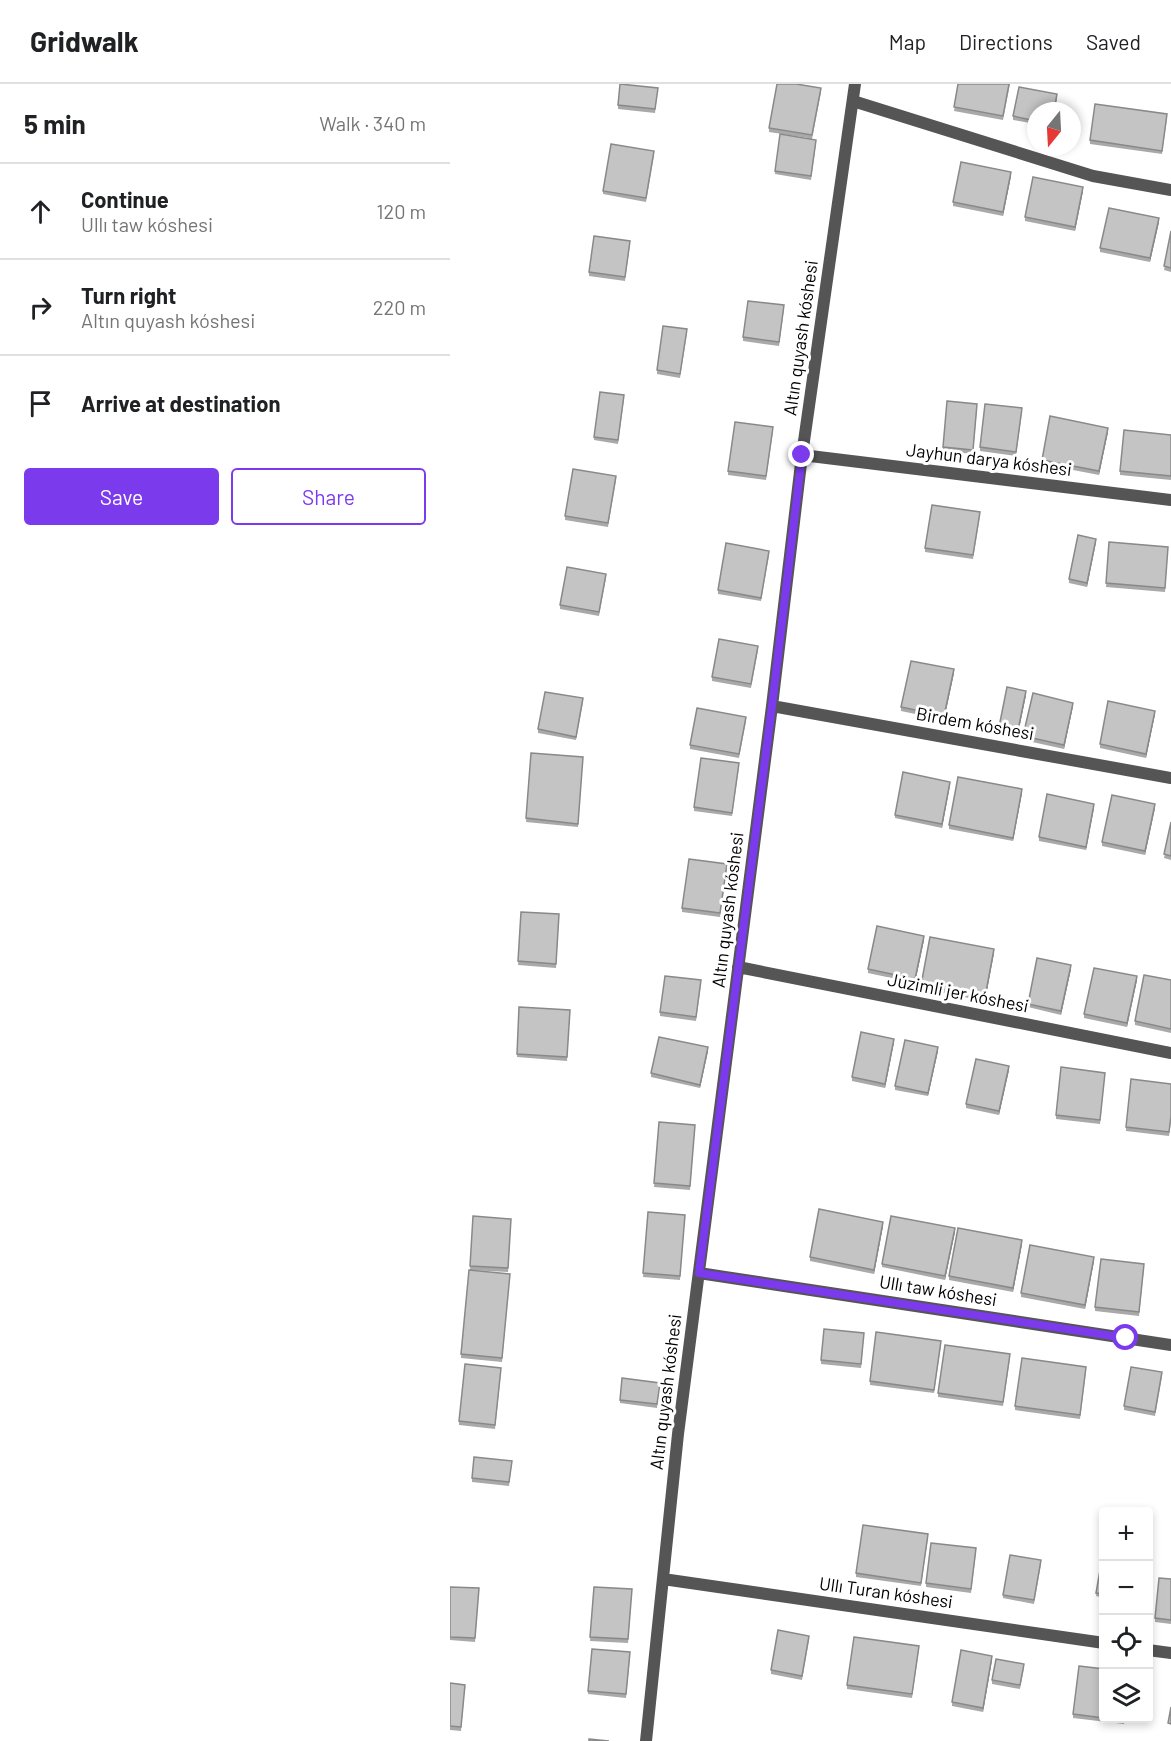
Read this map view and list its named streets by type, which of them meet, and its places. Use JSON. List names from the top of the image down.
{
  "streets": {
    "street": [
      "Altın quyash kóshesi",
      "Jayhun darya kóshesi",
      "Birdem kóshesi",
      "Júzimli jer kóshesi",
      "Ullı taw kóshesi",
      "Ullı Turan kóshesi"
    ]
  },
  "crossings": [
    ["Altın quyash kóshesi", "Jayhun darya kóshesi"],
    ["Altın quyash kóshesi", "Birdem kóshesi"],
    ["Altın quyash kóshesi", "Júzimli jer kóshesi"],
    ["Altın quyash kóshesi", "Ullı taw kóshesi"],
    ["Altın quyash kóshesi", "Ullı Turan kóshesi"]
  ],
  "north": "bottom",
  "page": {
    "header": "Gridwalk",
    "nav": ["Map", "Directions", "Saved"],
    "heading": ["5 min", "Walk · 340 m"],
    "list": [
      ["Continue", "Ullı taw kóshesi", "120 m"],
      ["Turn right", "Altın quyash kóshesi", "220 m"],
      "Arrive at destination"
    ],
    "buttons": ["Save", "Share"],
    "map_buttons": ["+", "−"]
  }
}
